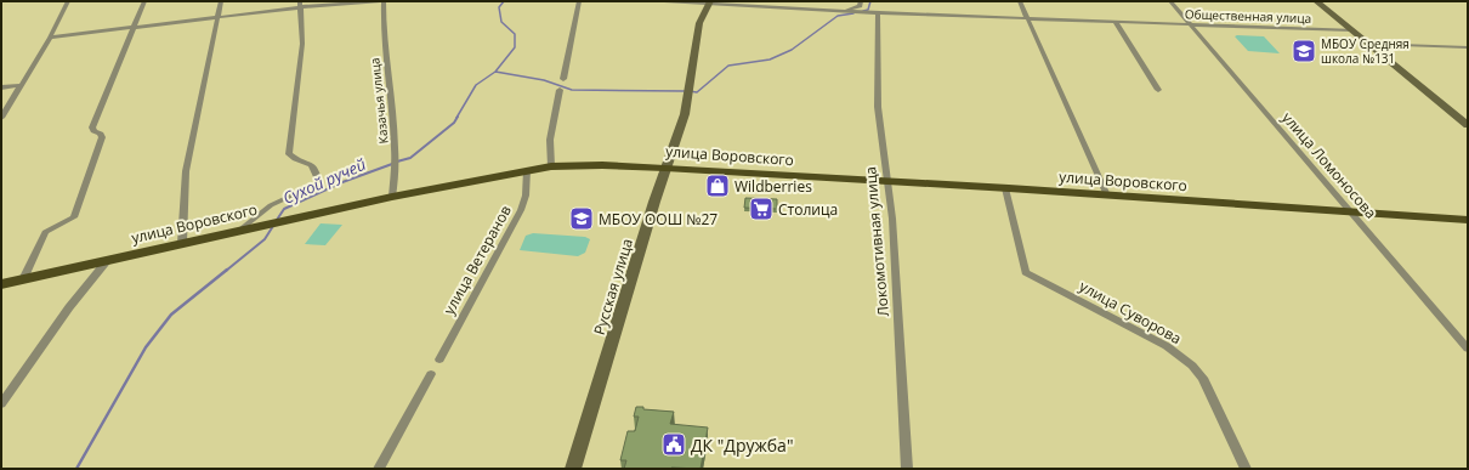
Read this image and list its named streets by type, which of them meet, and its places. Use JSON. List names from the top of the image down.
{
  "streets": {
    "main road": ["улица Воровского"],
    "street": [
      "Общественная улица",
      "Казачья улица",
      "улица Ломоносова",
      "Локомотивная улица",
      "улица Ветеранов",
      "Русская улица",
      "улица Суворова"
    ]
  },
  "crossings": [
    ["Общественная улица", "улица Ломоносова"],
    ["Общественная улица", "Локомотивная улица"],
    ["Общественная улица", "Русская улица"],
    ["Казачья улица", "улица Воровского"],
    ["улица Воровского", "улица Ломоносова"],
    ["улица Воровского", "Локомотивная улица"],
    ["улица Воровского", "улица Ветеранов"],
    ["улица Воровского", "Русская улица"],
    ["улица Воровского", "улица Суворова"]
  ],
  "water": ["Сухой ручей"],
  "places": {
    "school or university": ["МБОУ Средняя школа №131", "МБОУ ООШ №27"],
    "shop": ["Wildberries"],
    "supermarket": ["Столица"],
    "public building": ["ДК \"Дружба\""]
  }
}
